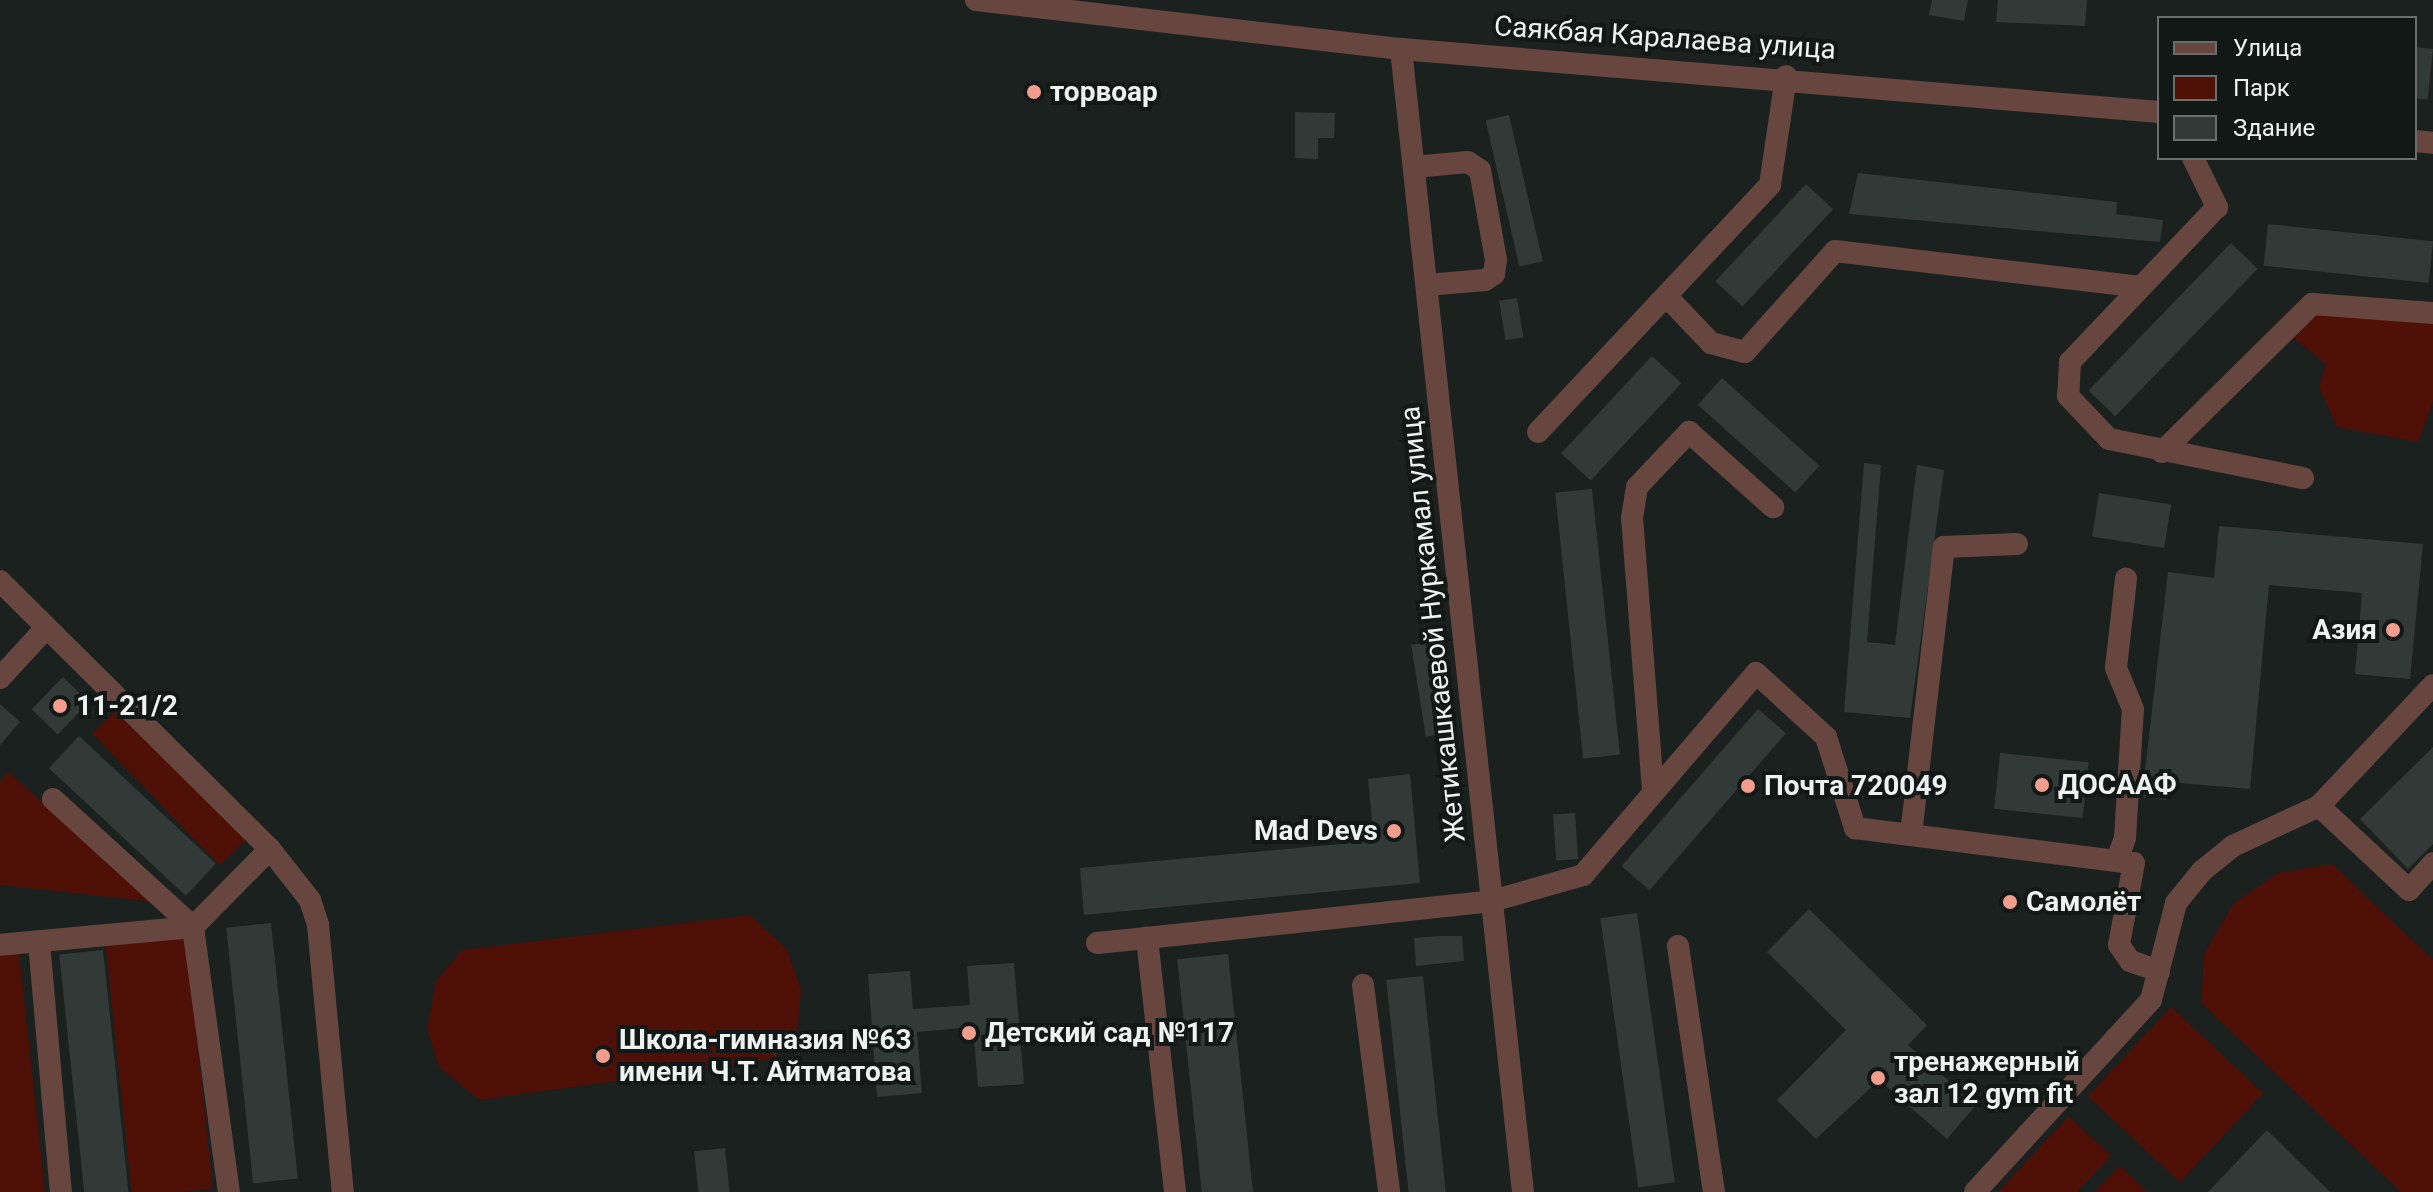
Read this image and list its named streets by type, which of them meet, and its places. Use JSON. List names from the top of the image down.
{
  "streets": {
    "street": ["Саякбая Каралаева улица", "Жетикашкаевой Нуркамал улица"]
  },
  "crossings": [
    ["Саякбая Каралаева улица", "Жетикашкаевой Нуркамал улица"]
  ],
  "places": [
    "торвоар",
    "Азия",
    "11-21/2",
    "ДОСААФ",
    "Почта 720049",
    "Mad Devs",
    "Самолёт",
    "Детский сад №117",
    "Школа-гимназия №63 имени Ч.Т. Айтматова",
    "тренажерный зал 12 gym fit"
  ],
  "legend": ["Улица", "Парк", "Здание"]
}
